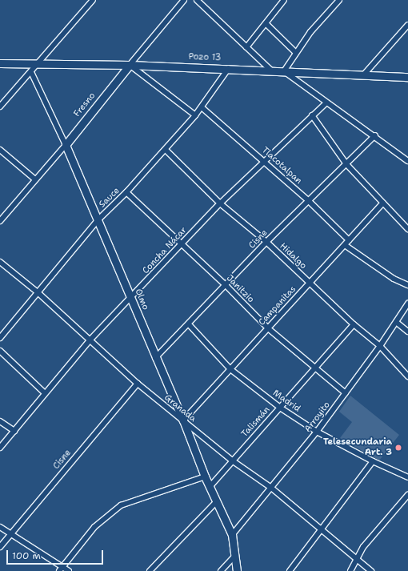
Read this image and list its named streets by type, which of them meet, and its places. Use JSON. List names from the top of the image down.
{
  "streets": {
    "main road": ["Pozo 13", "Fresno", "Olmo"],
    "street": [
      "Tlacotalpan",
      "Sauce",
      "Cisne",
      "Concha Nácar",
      "Hidalgo",
      "Janitzio",
      "Campanitas",
      "Madrid",
      "Granada",
      "Arroyito",
      "Talismán"
    ]
  },
  "crossings": [
    ["Pozo 13", "Fresno"],
    ["Pozo 13", "Sauce"],
    ["Fresno", "Olmo"],
    ["Tlacotalpan", "Sauce"],
    ["Tlacotalpan", "Cisne"],
    ["Tlacotalpan", "Concha Nácar"],
    ["Tlacotalpan", "Campanitas"],
    ["Sauce", "Hidalgo"],
    ["Sauce", "Janitzio"],
    ["Sauce", "Olmo"],
    ["Sauce", "Granada"],
    ["Cisne", "Hidalgo"],
    ["Cisne", "Janitzio"],
    ["Cisne", "Olmo"],
    ["Cisne", "Madrid"],
    ["Cisne", "Granada"],
    ["Concha Nácar", "Hidalgo"],
    ["Concha Nácar", "Janitzio"],
    ["Concha Nácar", "Olmo"],
    ["Concha Nácar", "Granada"],
    ["Hidalgo", "Campanitas"],
    ["Hidalgo", "Arroyito"],
    ["Hidalgo", "Talismán"],
    ["Janitzio", "Campanitas"],
    ["Janitzio", "Arroyito"],
    ["Janitzio", "Talismán"],
    ["Olmo", "Campanitas"],
    ["Olmo", "Granada"],
    ["Olmo", "Arroyito"],
    ["Olmo", "Talismán"],
    ["Campanitas", "Madrid"],
    ["Campanitas", "Granada"],
    ["Madrid", "Arroyito"],
    ["Madrid", "Talismán"],
    ["Granada", "Arroyito"],
    ["Granada", "Talismán"]
  ],
  "places": ["Telesecundaria Art. 3"],
  "scale_bar": "100 m"
}
